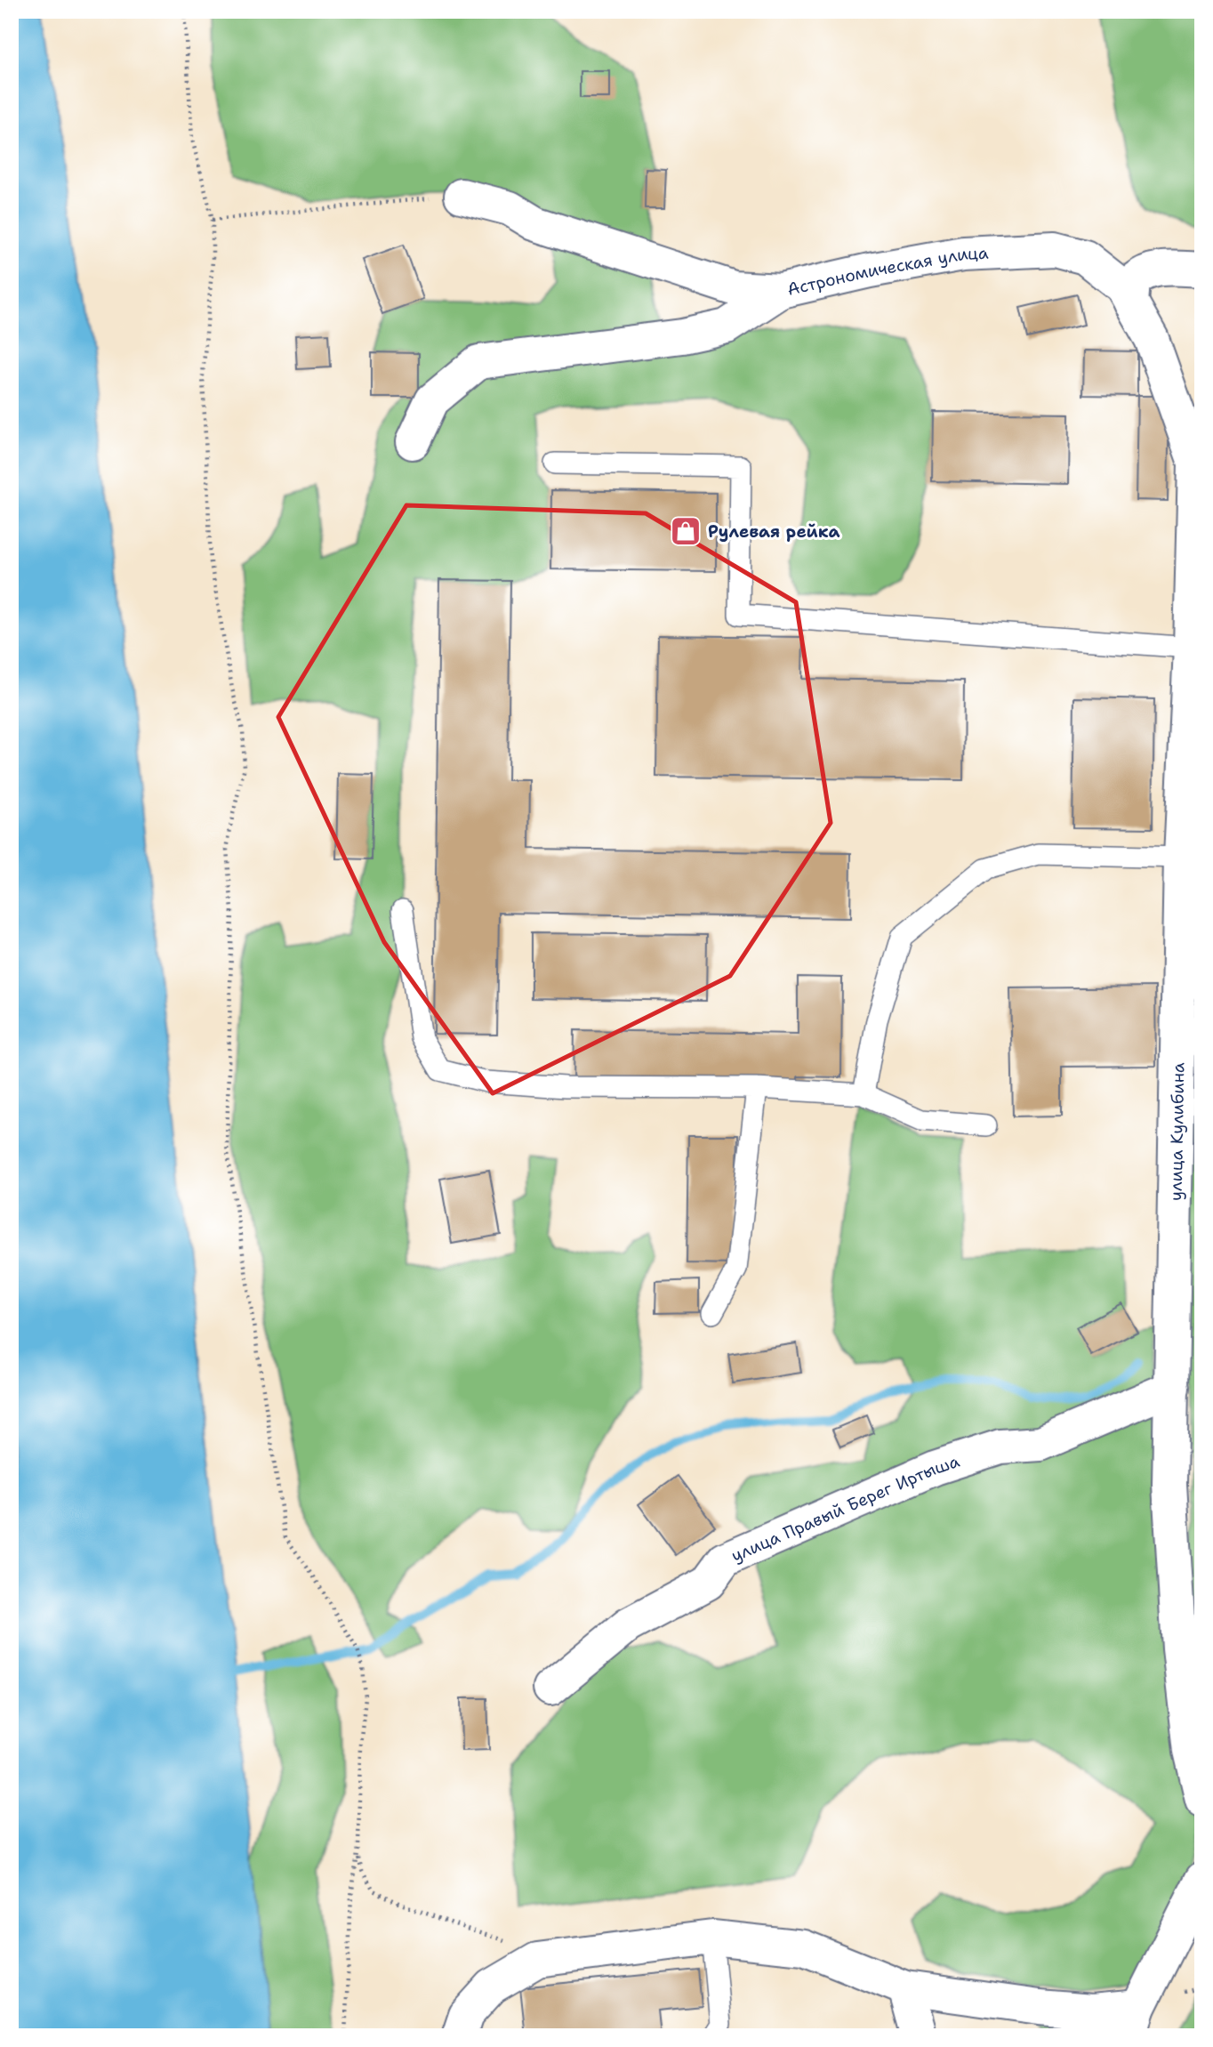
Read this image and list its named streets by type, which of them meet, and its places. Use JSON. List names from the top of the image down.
{
  "streets": {
    "street": ["Астрономическая улица", "улица Кулибина", "улица Правый Берег Иртыша"]
  },
  "crossings": [
    ["Астрономическая улица", "улица Кулибина"],
    ["улица Кулибина", "улица Правый Берег Иртыша"]
  ],
  "places": {
    "shop": ["Рулевая рейка"]
  }
}
